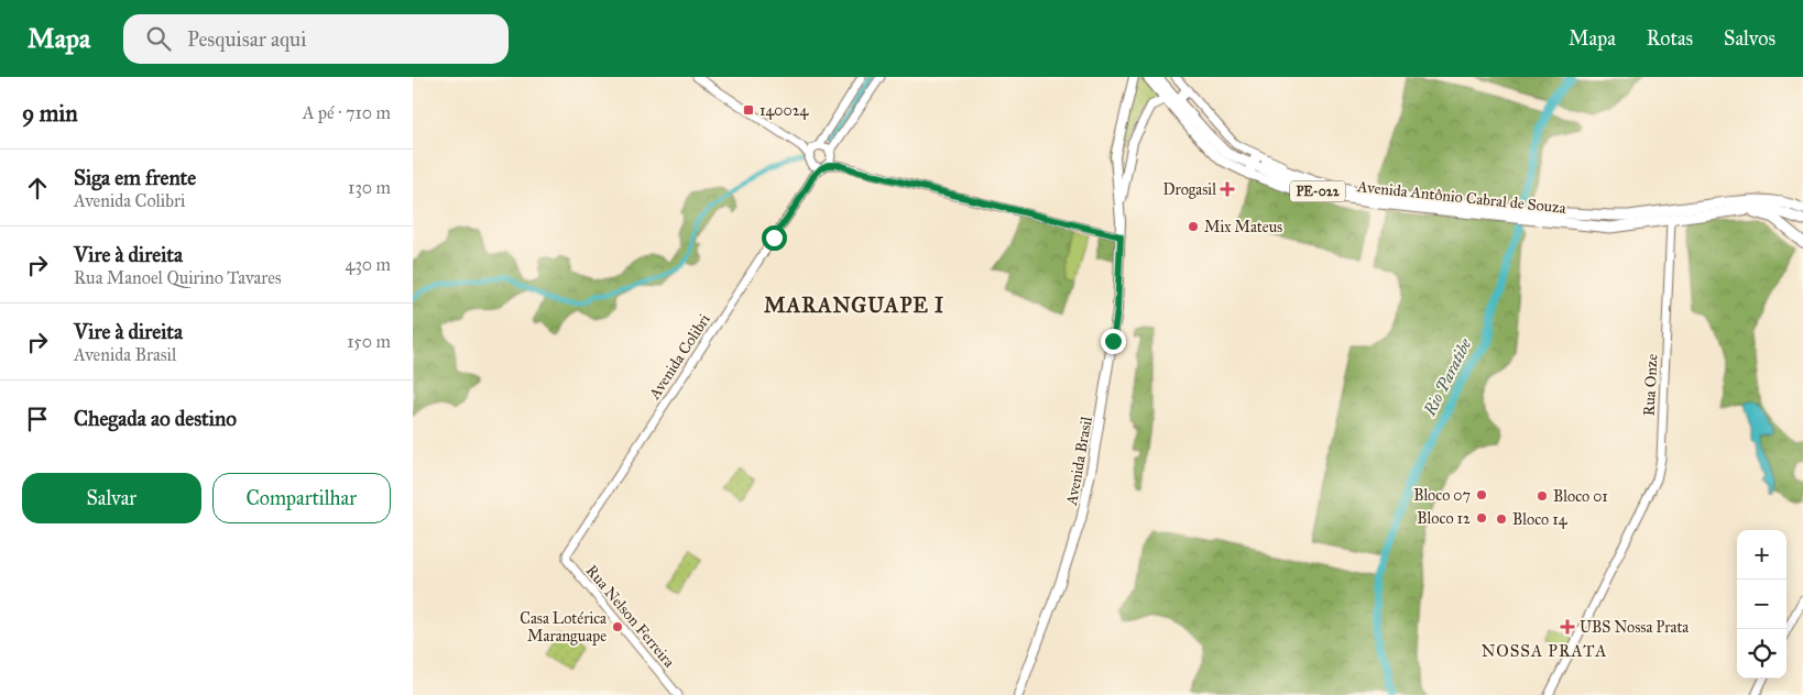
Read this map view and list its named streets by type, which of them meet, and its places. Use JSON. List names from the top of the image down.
{
  "streets": {
    "highway": ["PE-022", "Avenida Antônio Cabral de Souza"],
    "main road": ["Avenida Brasil"],
    "street": ["Avenida Colibri", "Rua Onze", "Rua Nelson Ferreira"]
  },
  "crossings": [
    ["PE-022", "Avenida Antônio Cabral de Souza"],
    ["PE-022", "Avenida Brasil"],
    ["Avenida Antônio Cabral de Souza", "Rua Onze"],
    ["Avenida Colibri", "Rua Nelson Ferreira"]
  ],
  "districts": ["MARANGUAPE I", "NOSSA PRATA"],
  "water": ["Rio Paratibe"],
  "places": {
    "transit": ["140024"],
    "health": ["Drogasil", "UBS Nossa Prata"],
    "other": [
      "Mix Mateus",
      "Bloco 07",
      "Bloco 01",
      "Bloco 12",
      "Bloco 14",
      "Casa Lotérica Maranguape"
    ]
  },
  "page": {
    "header": "Mapa",
    "search": "Pesquisar aqui",
    "nav": ["Mapa", "Rotas", "Salvos"],
    "heading": ["9 min", "A pé · 710 m"],
    "list": [
      ["Siga em frente", "Avenida Colibri", "130 m"],
      ["Vire à direita", "Rua Manoel Quirino Tavares", "430 m"],
      ["Vire à direita", "Avenida Brasil", "150 m"],
      "Chegada ao destino"
    ],
    "buttons": ["Salvar", "Compartilhar"],
    "map_buttons": ["+", "−"]
  }
}
